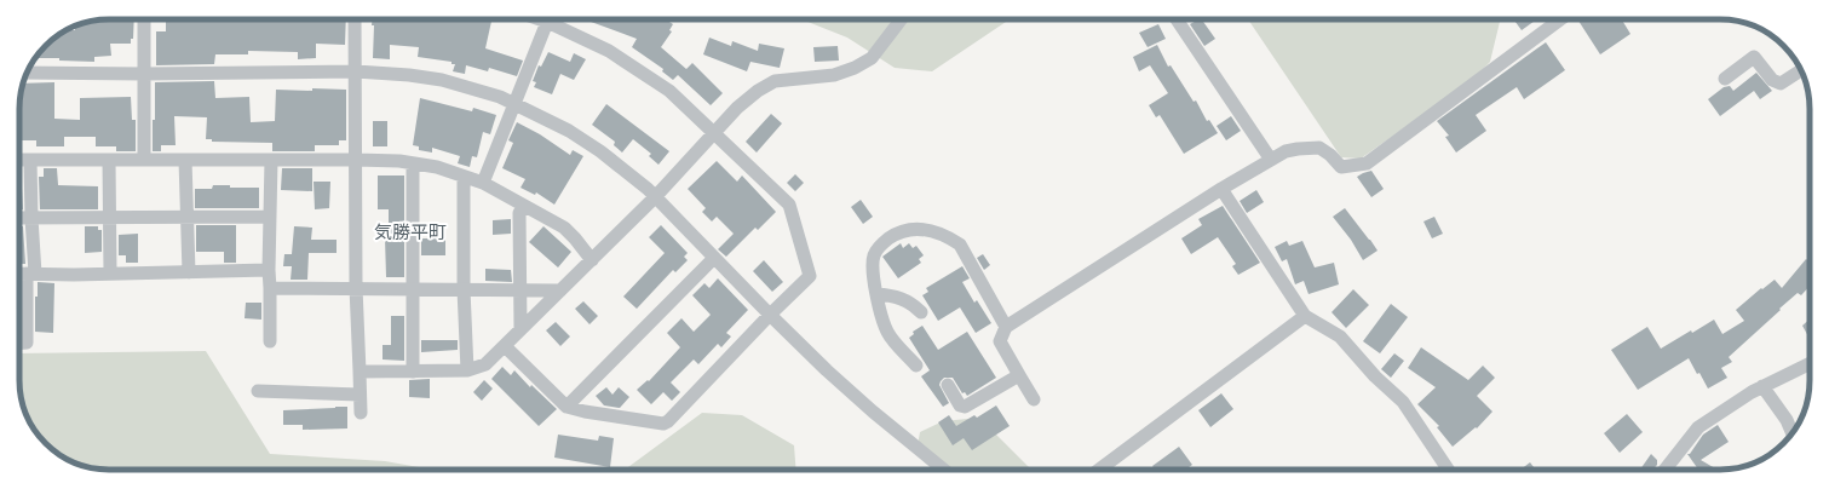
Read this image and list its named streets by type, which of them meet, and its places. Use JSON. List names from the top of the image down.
{
  "districts": ["気勝平町"]
}
